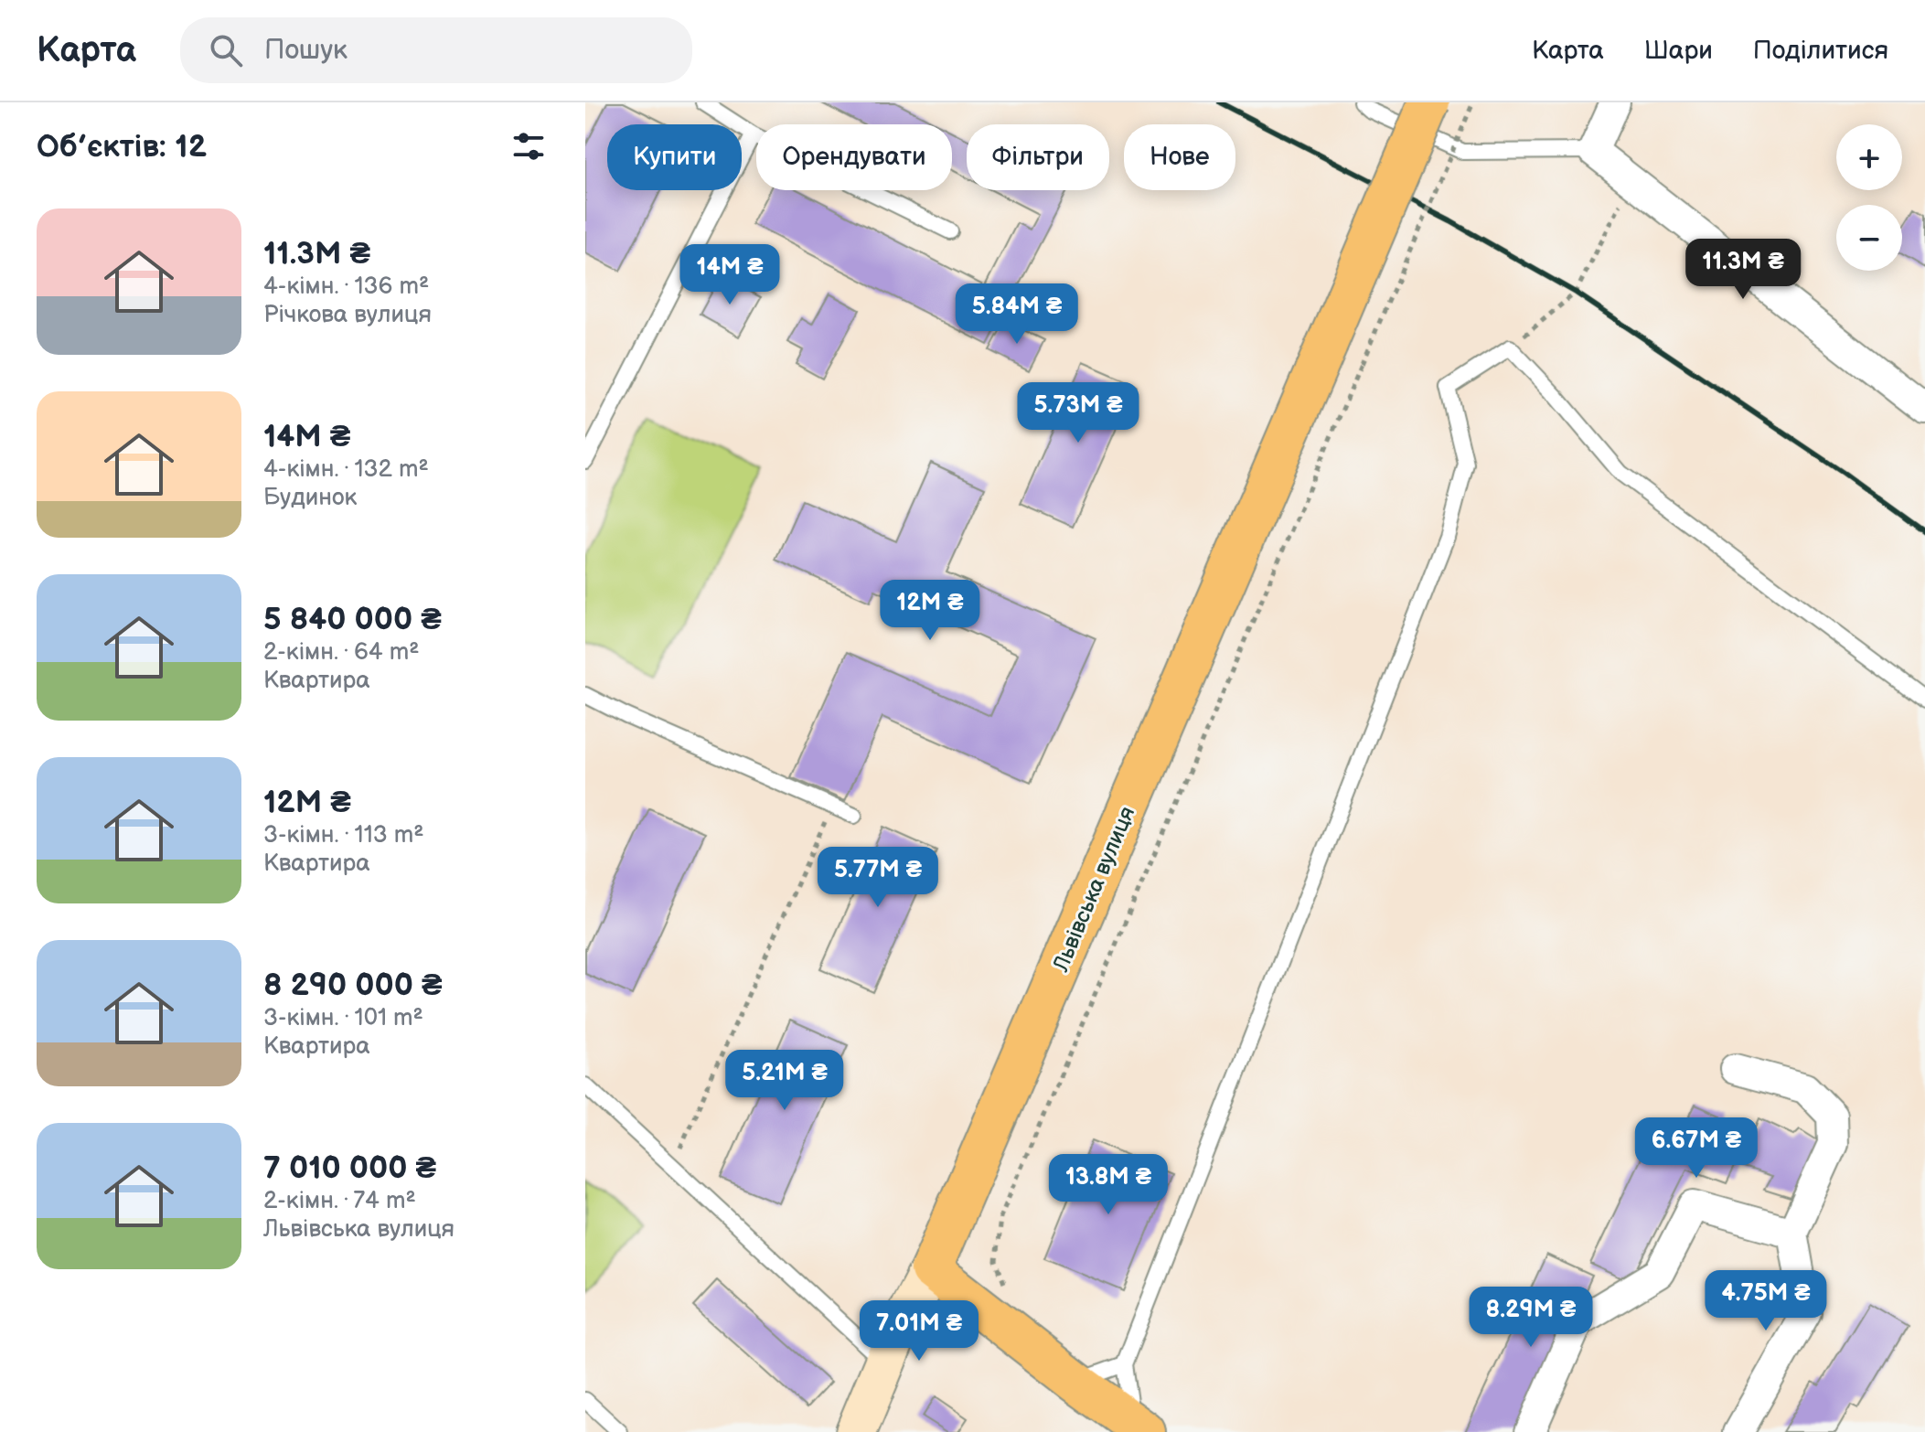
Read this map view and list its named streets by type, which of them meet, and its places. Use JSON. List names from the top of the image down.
{
  "streets": {
    "highway": ["Львівська вулиця"]
  },
  "page": {
    "header": "Карта",
    "search": "Пошук",
    "nav": ["Карта", "Шари", "Поділитися"],
    "heading": "Об’єктів: 12",
    "map_buttons": ["+", "−"],
    "chip": [
      "Купити",
      "Орендувати",
      "Фільтри",
      "Нове"
    ],
    "list": [
      {
        "name": "11.3M ₴",
        "note": "4-кімн. · 136 m² · Річкова вулиця"
      },
      {
        "name": "14M ₴",
        "note": "4-кімн. · 132 m² · Будинок"
      },
      {
        "name": "5 840 000 ₴",
        "note": "2-кімн. · 64 m² · Квартира"
      },
      {
        "name": "12M ₴",
        "note": "3-кімн. · 113 m² · Квартира"
      },
      {
        "name": "8 290 000 ₴",
        "note": "3-кімн. · 101 m² · Квартира"
      },
      {
        "name": "7 010 000 ₴",
        "note": "2-кімн. · 74 m² · Львівська вулиця"
      }
    ],
    "price": [
      "11.3M ₴",
      "14M ₴",
      "5.84M ₴",
      "5.73M ₴",
      "12M ₴",
      "5.77M ₴",
      "5.21M ₴",
      "6.67M ₴",
      "13.8M ₴",
      "4.75M ₴",
      "8.29M ₴",
      "7.01M ₴"
    ]
  }
}
